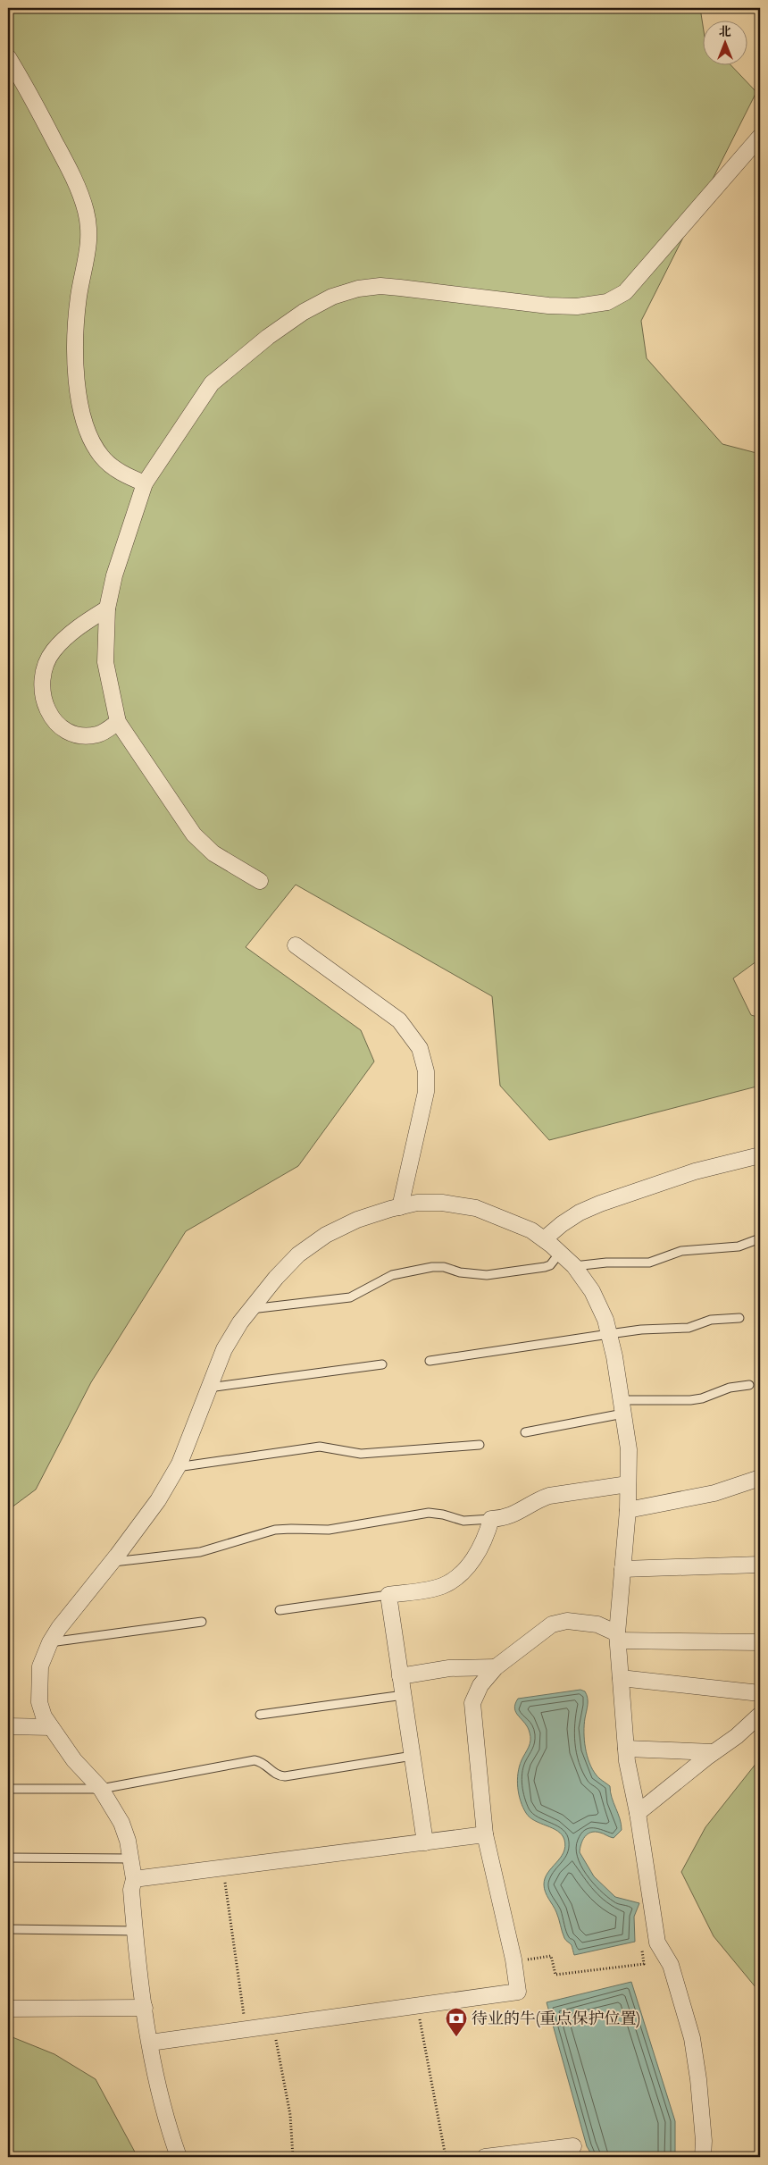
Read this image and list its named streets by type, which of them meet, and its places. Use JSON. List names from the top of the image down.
{
  "places": {
    "bank": ["待业的牛(重点保护位置)"]
  },
  "north": "top"
}
